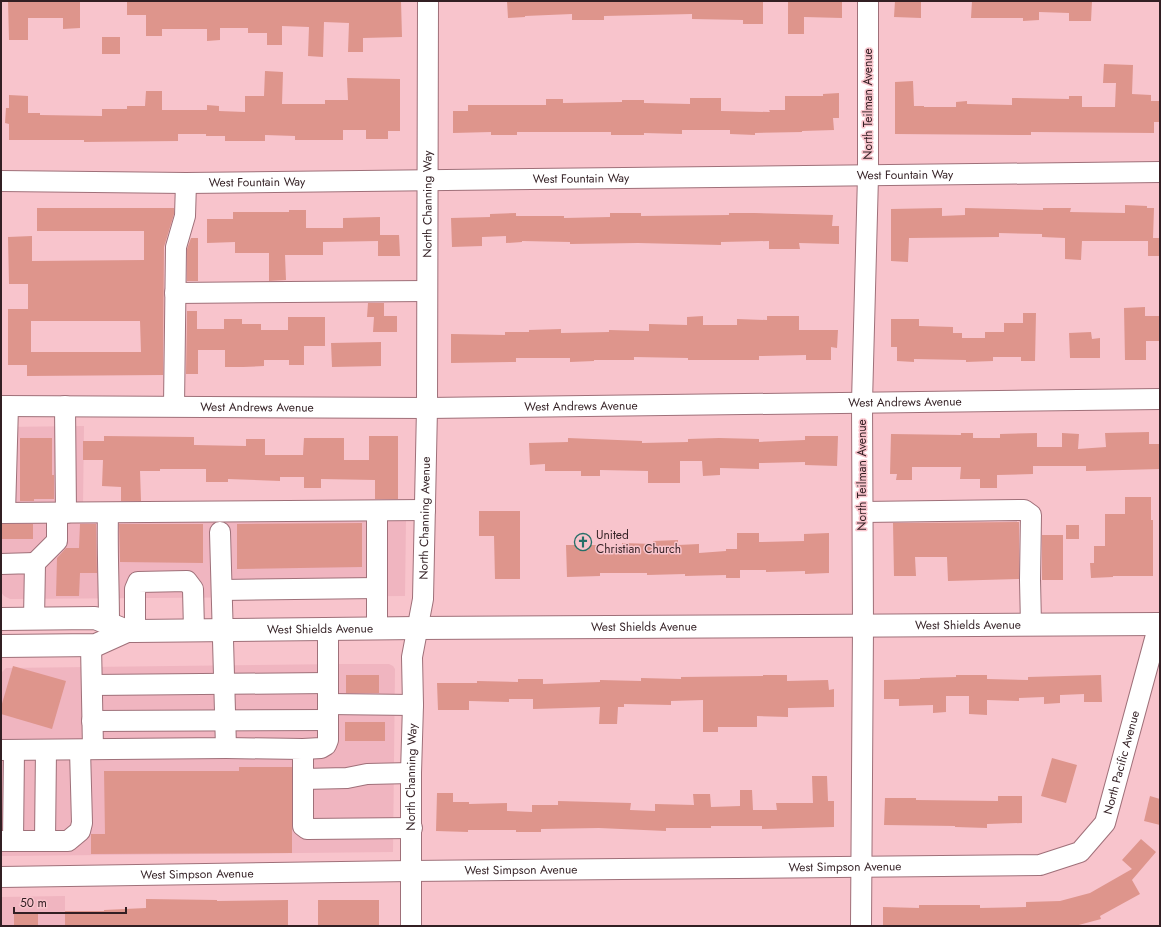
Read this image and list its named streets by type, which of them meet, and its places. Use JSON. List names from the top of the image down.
{
  "streets": {
    "main road": ["West Shields Avenue"],
    "street": [
      "North Teilman Avenue",
      "West Fountain Way",
      "North Channing Way",
      "West Andrews Avenue",
      "North Channing Avenue",
      "North Pacific Avenue",
      "West Simpson Avenue"
    ]
  },
  "crossings": [
    ["North Teilman Avenue", "West Fountain Way"],
    ["North Teilman Avenue", "West Andrews Avenue"],
    ["North Teilman Avenue", "West Shields Avenue"],
    ["North Teilman Avenue", "West Simpson Avenue"],
    ["West Fountain Way", "North Channing Way"],
    ["North Channing Way", "West Andrews Avenue"],
    ["North Channing Way", "North Channing Avenue"],
    ["North Channing Way", "West Shields Avenue"],
    ["North Channing Way", "West Simpson Avenue"],
    ["West Andrews Avenue", "North Channing Avenue"],
    ["North Channing Avenue", "West Shields Avenue"],
    ["West Shields Avenue", "North Pacific Avenue"],
    ["North Pacific Avenue", "West Simpson Avenue"]
  ],
  "places": {
    "church": ["United Christian Church"]
  },
  "scale_bar": "50 m"
}
